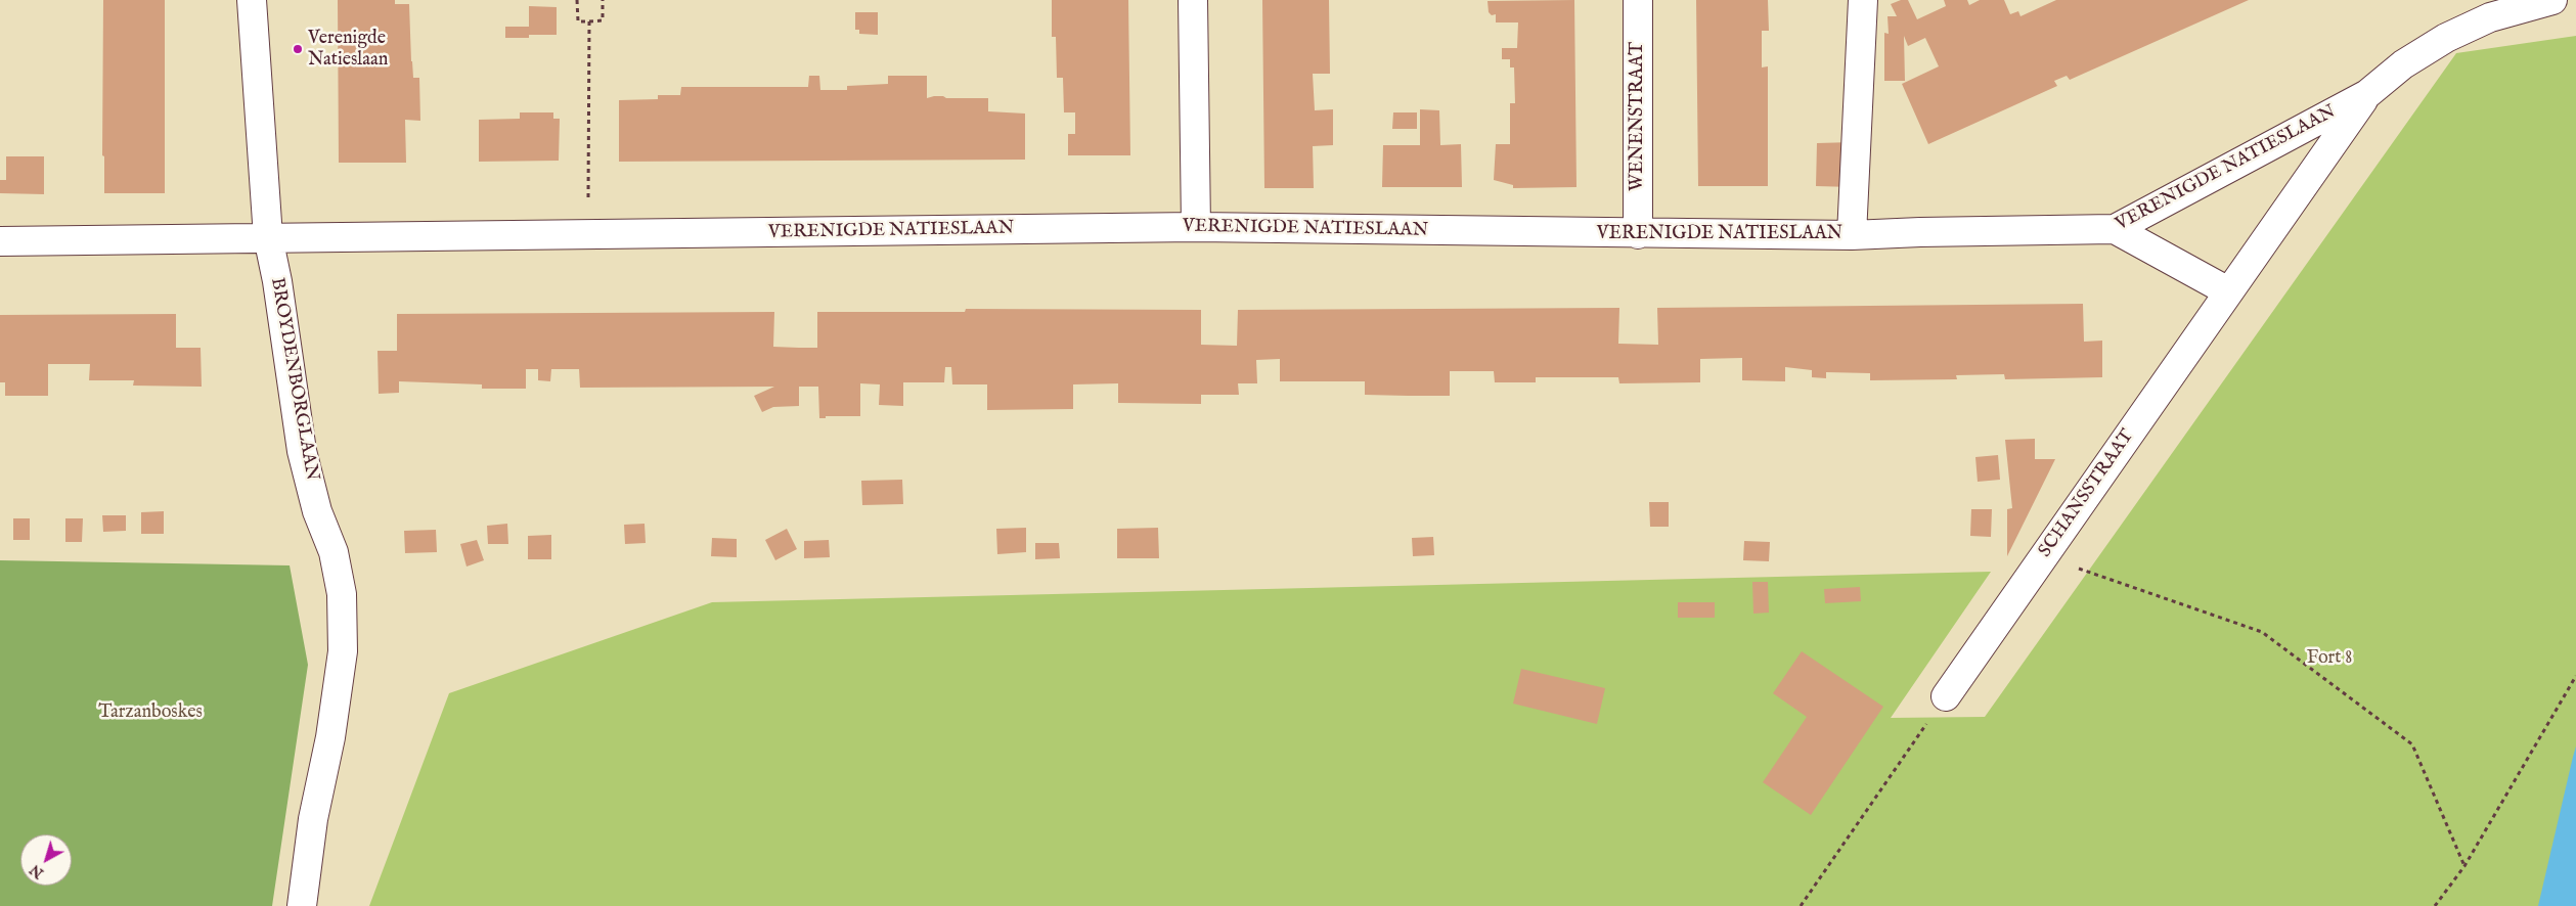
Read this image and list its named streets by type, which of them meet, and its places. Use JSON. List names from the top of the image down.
{
  "streets": {
    "street": [
      "WENENSTRAAT",
      "VERENIGDE NATIESLAAN",
      "BROYDENBORGLAAN",
      "SCHANSSTRAAT"
    ]
  },
  "crossings": [
    ["WENENSTRAAT", "VERENIGDE NATIESLAAN"],
    ["VERENIGDE NATIESLAAN", "BROYDENBORGLAAN"],
    ["VERENIGDE NATIESLAAN", "SCHANSSTRAAT"]
  ],
  "parks": ["Fort 8", "Tarzanboskes"],
  "places": ["Verenigde Natieslaan"],
  "north": "bottom left"
}
